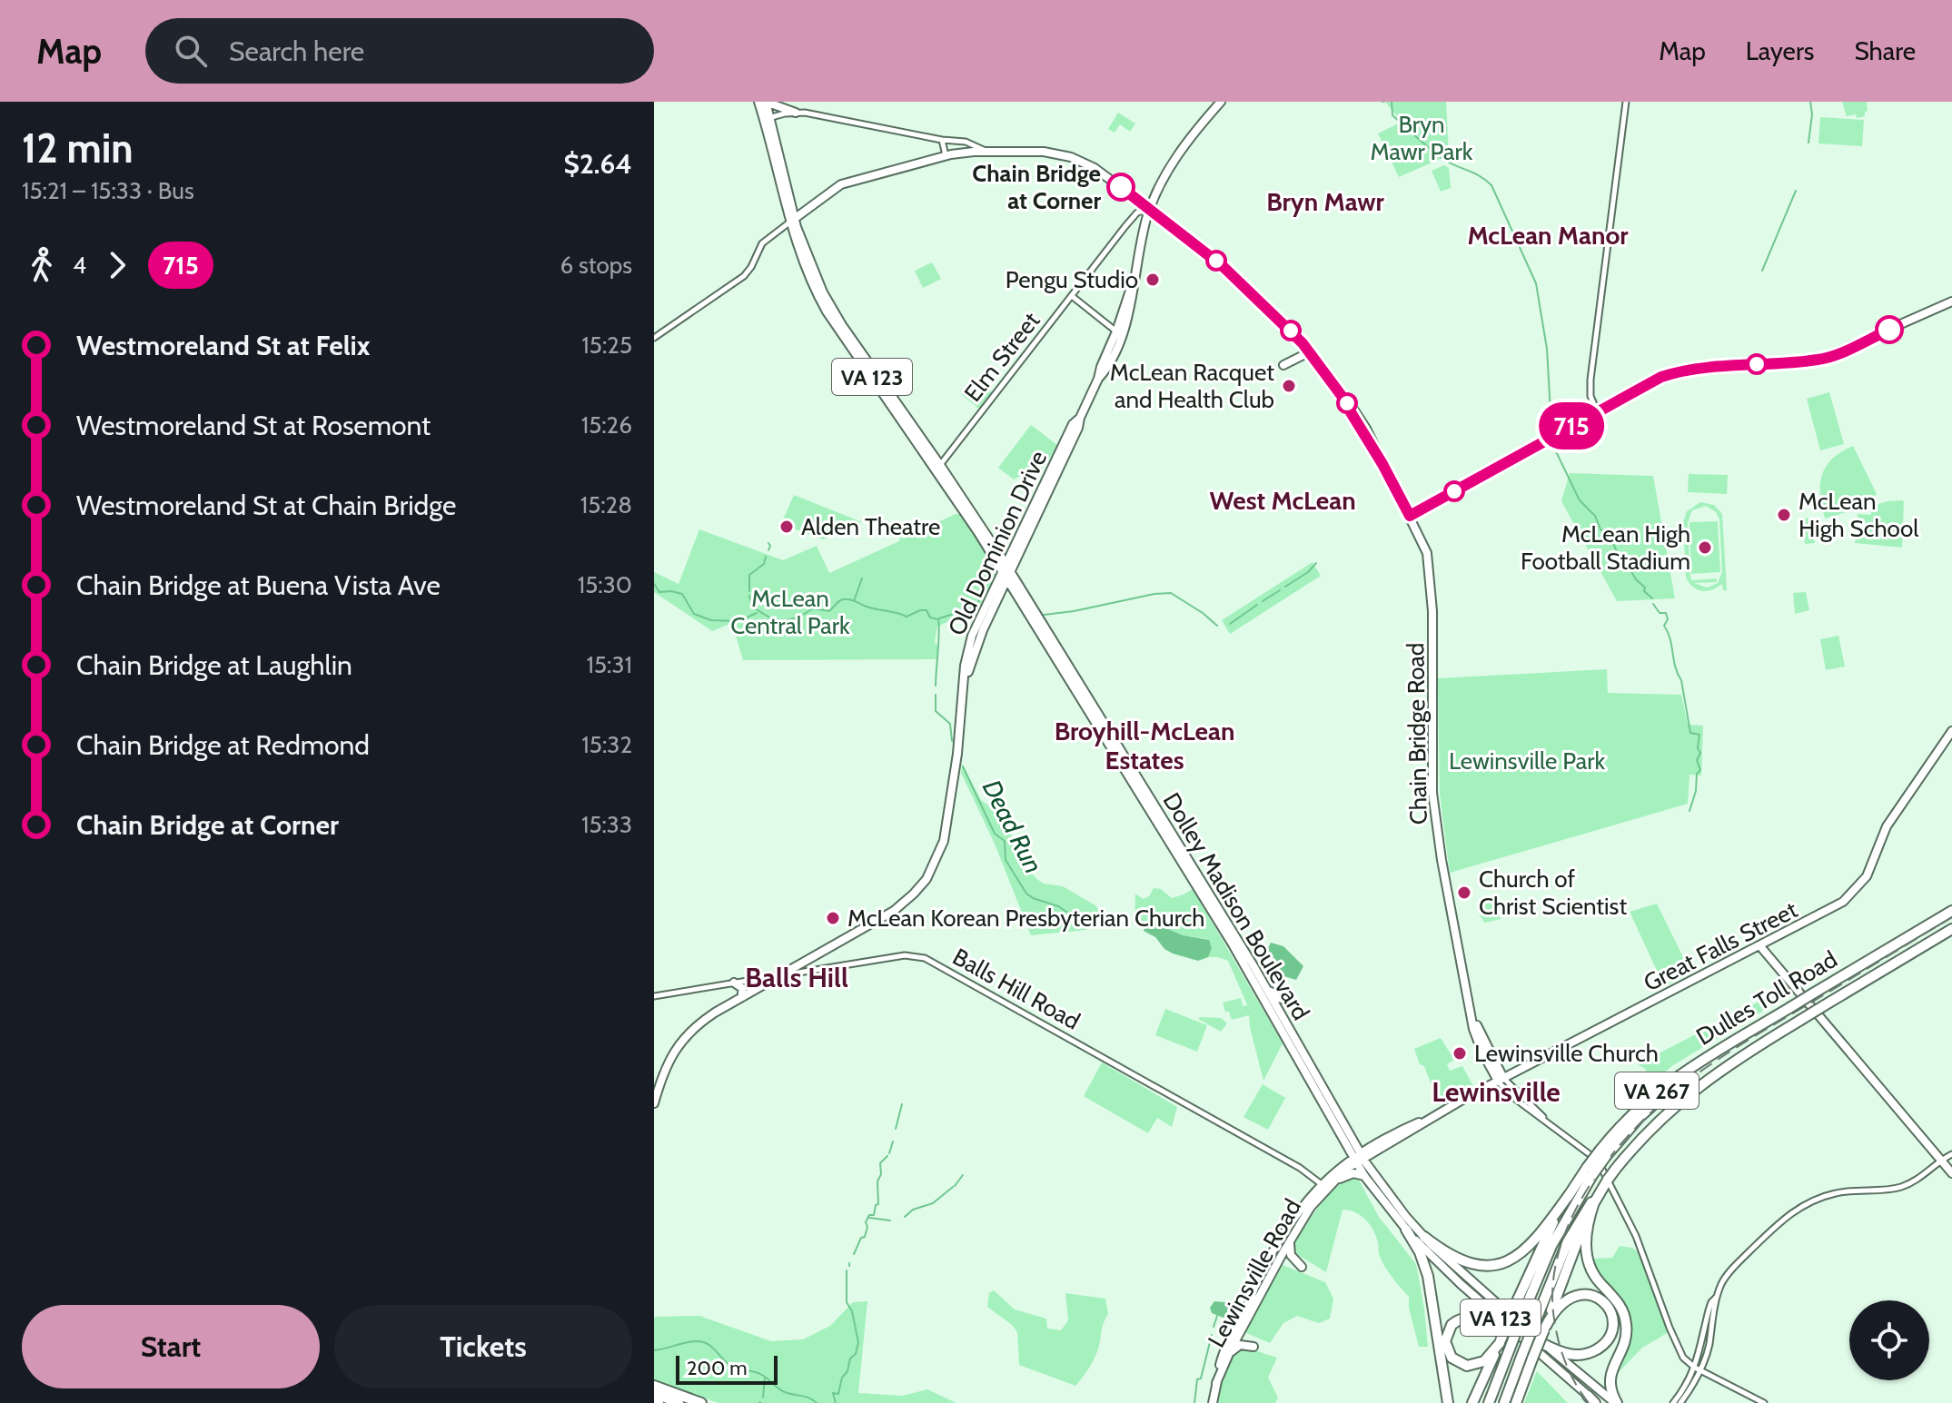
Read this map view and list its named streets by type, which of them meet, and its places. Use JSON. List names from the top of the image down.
{
  "streets": {
    "highway": ["Dulles Toll Road", "VA 267"],
    "main road": [
      "VA 123",
      "Old Dominion Drive",
      "Chain Bridge Road",
      "Dolley Madison Boulevard",
      "Great Falls Street",
      "Lewinsville Road"
    ],
    "street": ["Elm Street", "Balls Hill Road"]
  },
  "crossings": [
    ["Elm Street", "Old Dominion Drive"],
    ["Elm Street", "Chain Bridge Road"],
    ["Elm Street", "Dolley Madison Boulevard"],
    ["Old Dominion Drive", "Chain Bridge Road"],
    ["Old Dominion Drive", "Dolley Madison Boulevard"],
    ["Old Dominion Drive", "Balls Hill Road"],
    ["Chain Bridge Road", "Dolley Madison Boulevard"],
    ["Chain Bridge Road", "Great Falls Street"],
    ["Dolley Madison Boulevard", "Great Falls Street"],
    ["Dolley Madison Boulevard", "Lewinsville Road"],
    ["Great Falls Street", "Lewinsville Road"],
    ["Balls Hill Road", "Lewinsville Road"]
  ],
  "districts": [
    "Bryn Mawr",
    "McLean Manor",
    "West McLean",
    "Broyhill-McLean Estates",
    "Balls Hill",
    "Lewinsville"
  ],
  "water": ["Dead Run"],
  "parks": ["Bryn Mawr Park", "McLean Central Park", "Lewinsville Park"],
  "places": [
    "Chain Bridge at Corner",
    "Pengu Studio",
    "McLean Racquet and Health Club",
    "McLean High School",
    "Alden Theatre",
    "McLean High Football Stadium",
    "Church of Christ Scientist",
    "McLean Korean Presbyterian Church",
    "Lewinsville Church"
  ],
  "lines": ["bus line 715"],
  "scale_bar": "200 m",
  "page": {
    "header": "Map",
    "search": "Search here",
    "nav": ["Map", "Layers", "Share"],
    "heading": ["12 min", "15:21 – 15:33 · Bus", "$2.64"],
    "on_map": "715",
    "legs": ["4", "715", "6 stops"],
    "list": [
      {
        "name": "Westmoreland St at Felix",
        "value": "15:25"
      },
      {
        "name": "Westmoreland St at Rosemont",
        "value": "15:26"
      },
      {
        "name": "Westmoreland St at Chain Bridge",
        "value": "15:28"
      },
      {
        "name": "Chain Bridge at Buena Vista Ave",
        "value": "15:30"
      },
      {
        "name": "Chain Bridge at Laughlin",
        "value": "15:31"
      },
      {
        "name": "Chain Bridge at Redmond",
        "value": "15:32"
      },
      {
        "name": "Chain Bridge at Corner",
        "value": "15:33"
      }
    ],
    "buttons": ["Start", "Tickets"],
    "scale": "200 m"
  }
}
